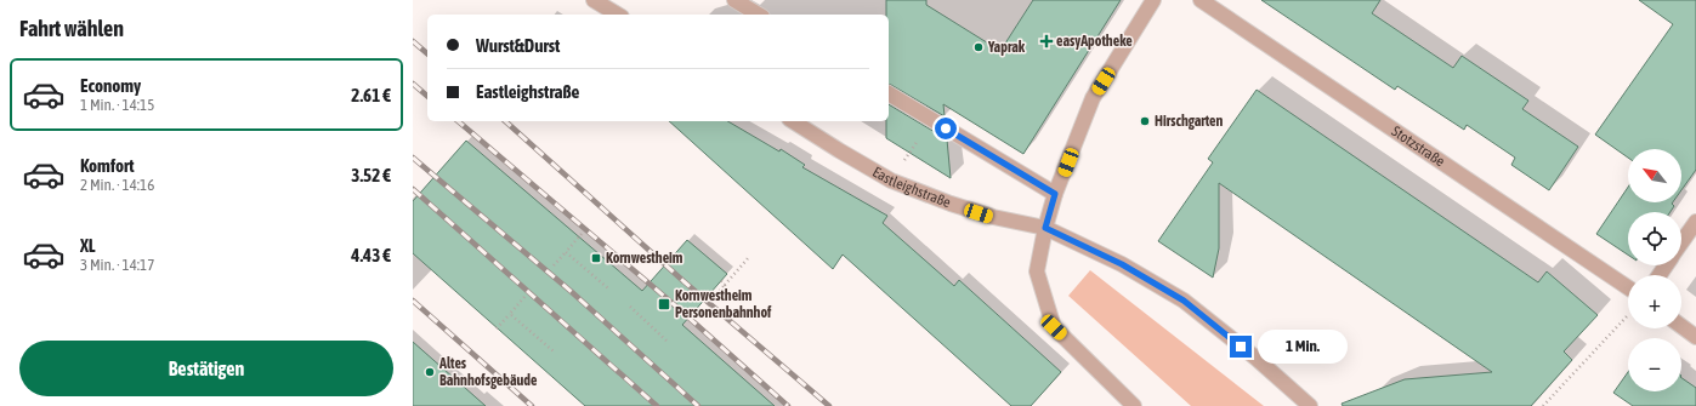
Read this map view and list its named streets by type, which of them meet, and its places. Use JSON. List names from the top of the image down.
{
  "streets": {
    "street": ["Stotzstraße", "Eastleighstraße"]
  },
  "places": {
    "health": ["easyApotheke"],
    "other": ["Yaprak", "Hirschgarten", "Altes Bahnhofsgebäude"],
    "transit": ["Kornwestheim", "Kornwestheim Personenbahnhof"]
  },
  "north": "top left",
  "page": {
    "heading": "Fahrt wählen",
    "banner": ["Wurst&Durst", "Eastleighstraße"],
    "list": [
      {
        "name": "Economy",
        "note": "1 Min. · 14:15",
        "value": "2.61 €"
      },
      {
        "name": "Komfort",
        "note": "2 Min. · 14:16",
        "value": "3.52 €"
      },
      {
        "name": "XL",
        "note": "3 Min. · 14:17",
        "value": "4.43 €"
      }
    ],
    "map_buttons": ["+", "−"],
    "bubble": "1 Min.",
    "buttons": "Bestätigen"
  }
}
